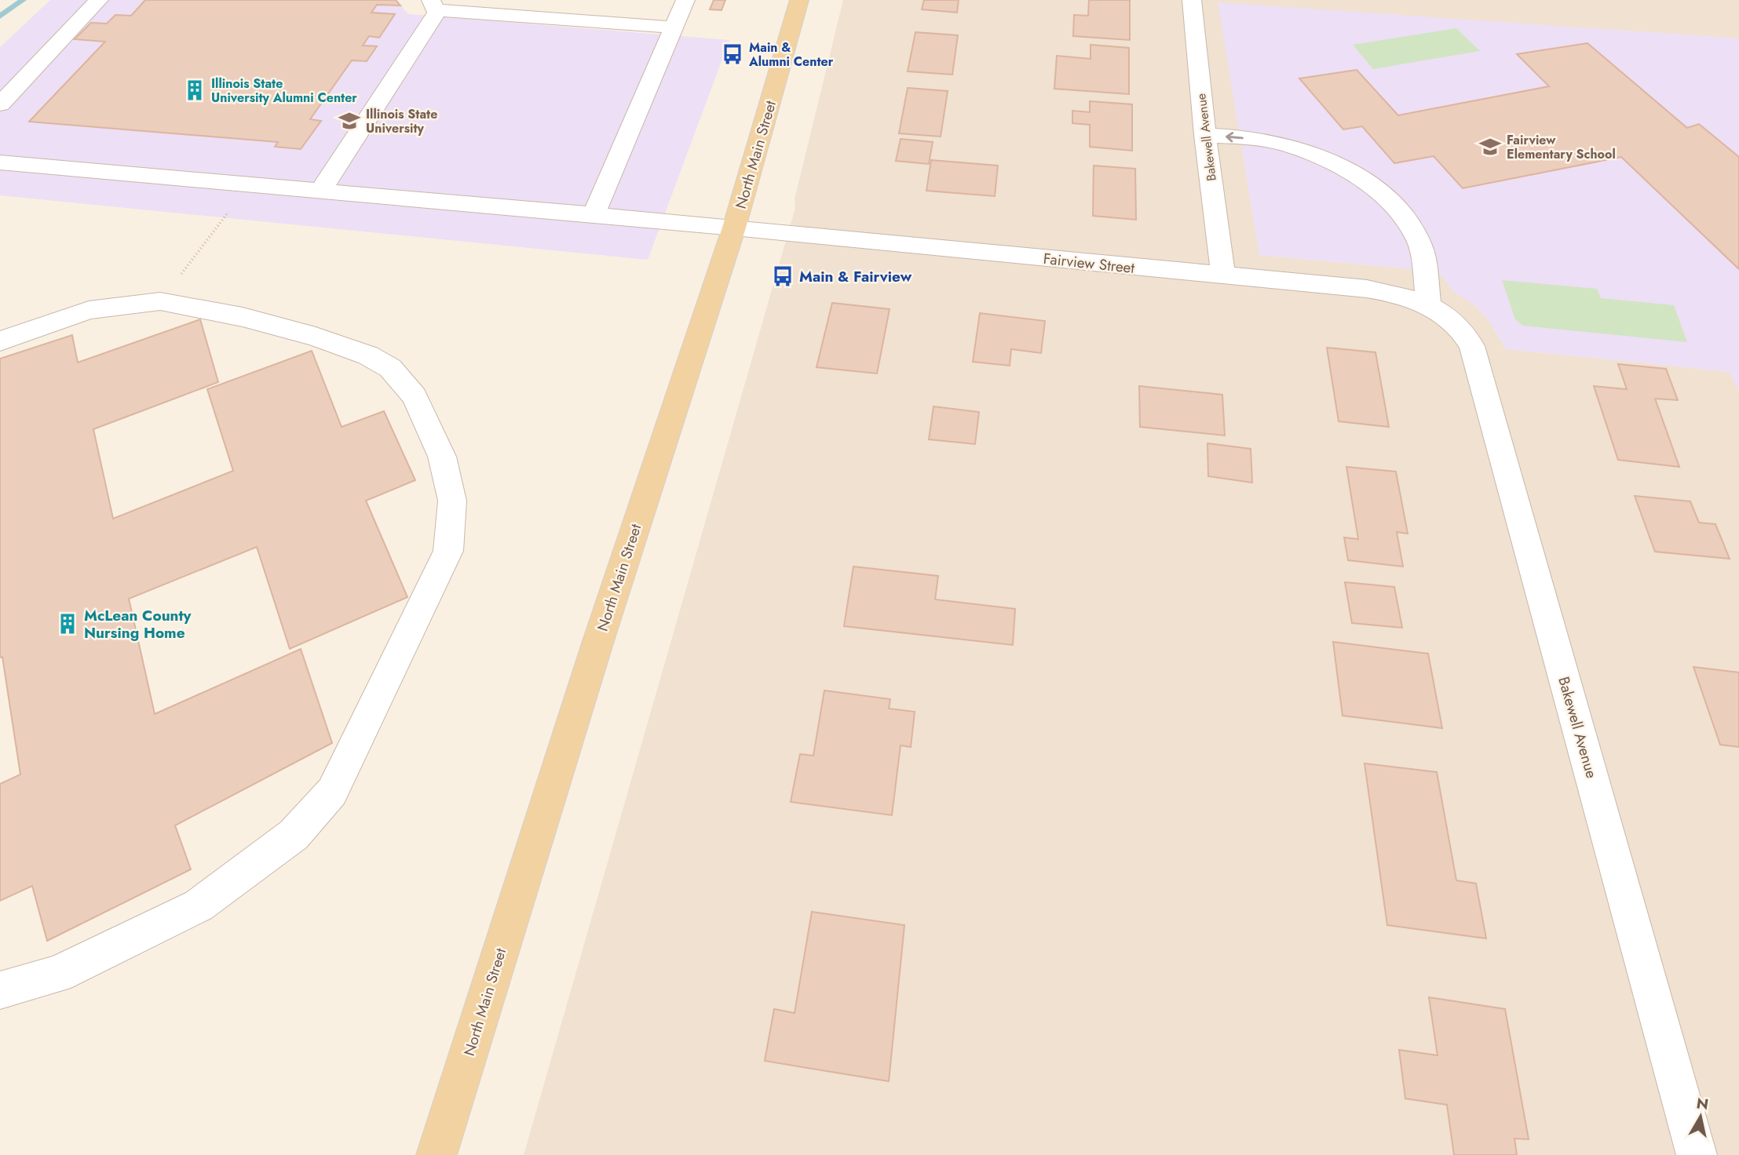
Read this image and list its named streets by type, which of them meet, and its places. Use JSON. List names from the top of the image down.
{
  "streets": {
    "main road": ["North Main Street"],
    "street": ["Bakewell Avenue", "Fairview Street"]
  },
  "crossings": [
    ["Bakewell Avenue", "Fairview Street"],
    ["North Main Street", "Fairview Street"]
  ],
  "places": {
    "bus stop": ["Main & Alumni Center", "Main & Fairview"],
    "building": ["Illinois State University Alumni Center", "McLean County Nursing Home"],
    "school or university": ["Illinois State University", "Fairview Elementary School"]
  },
  "north": "top"
}
